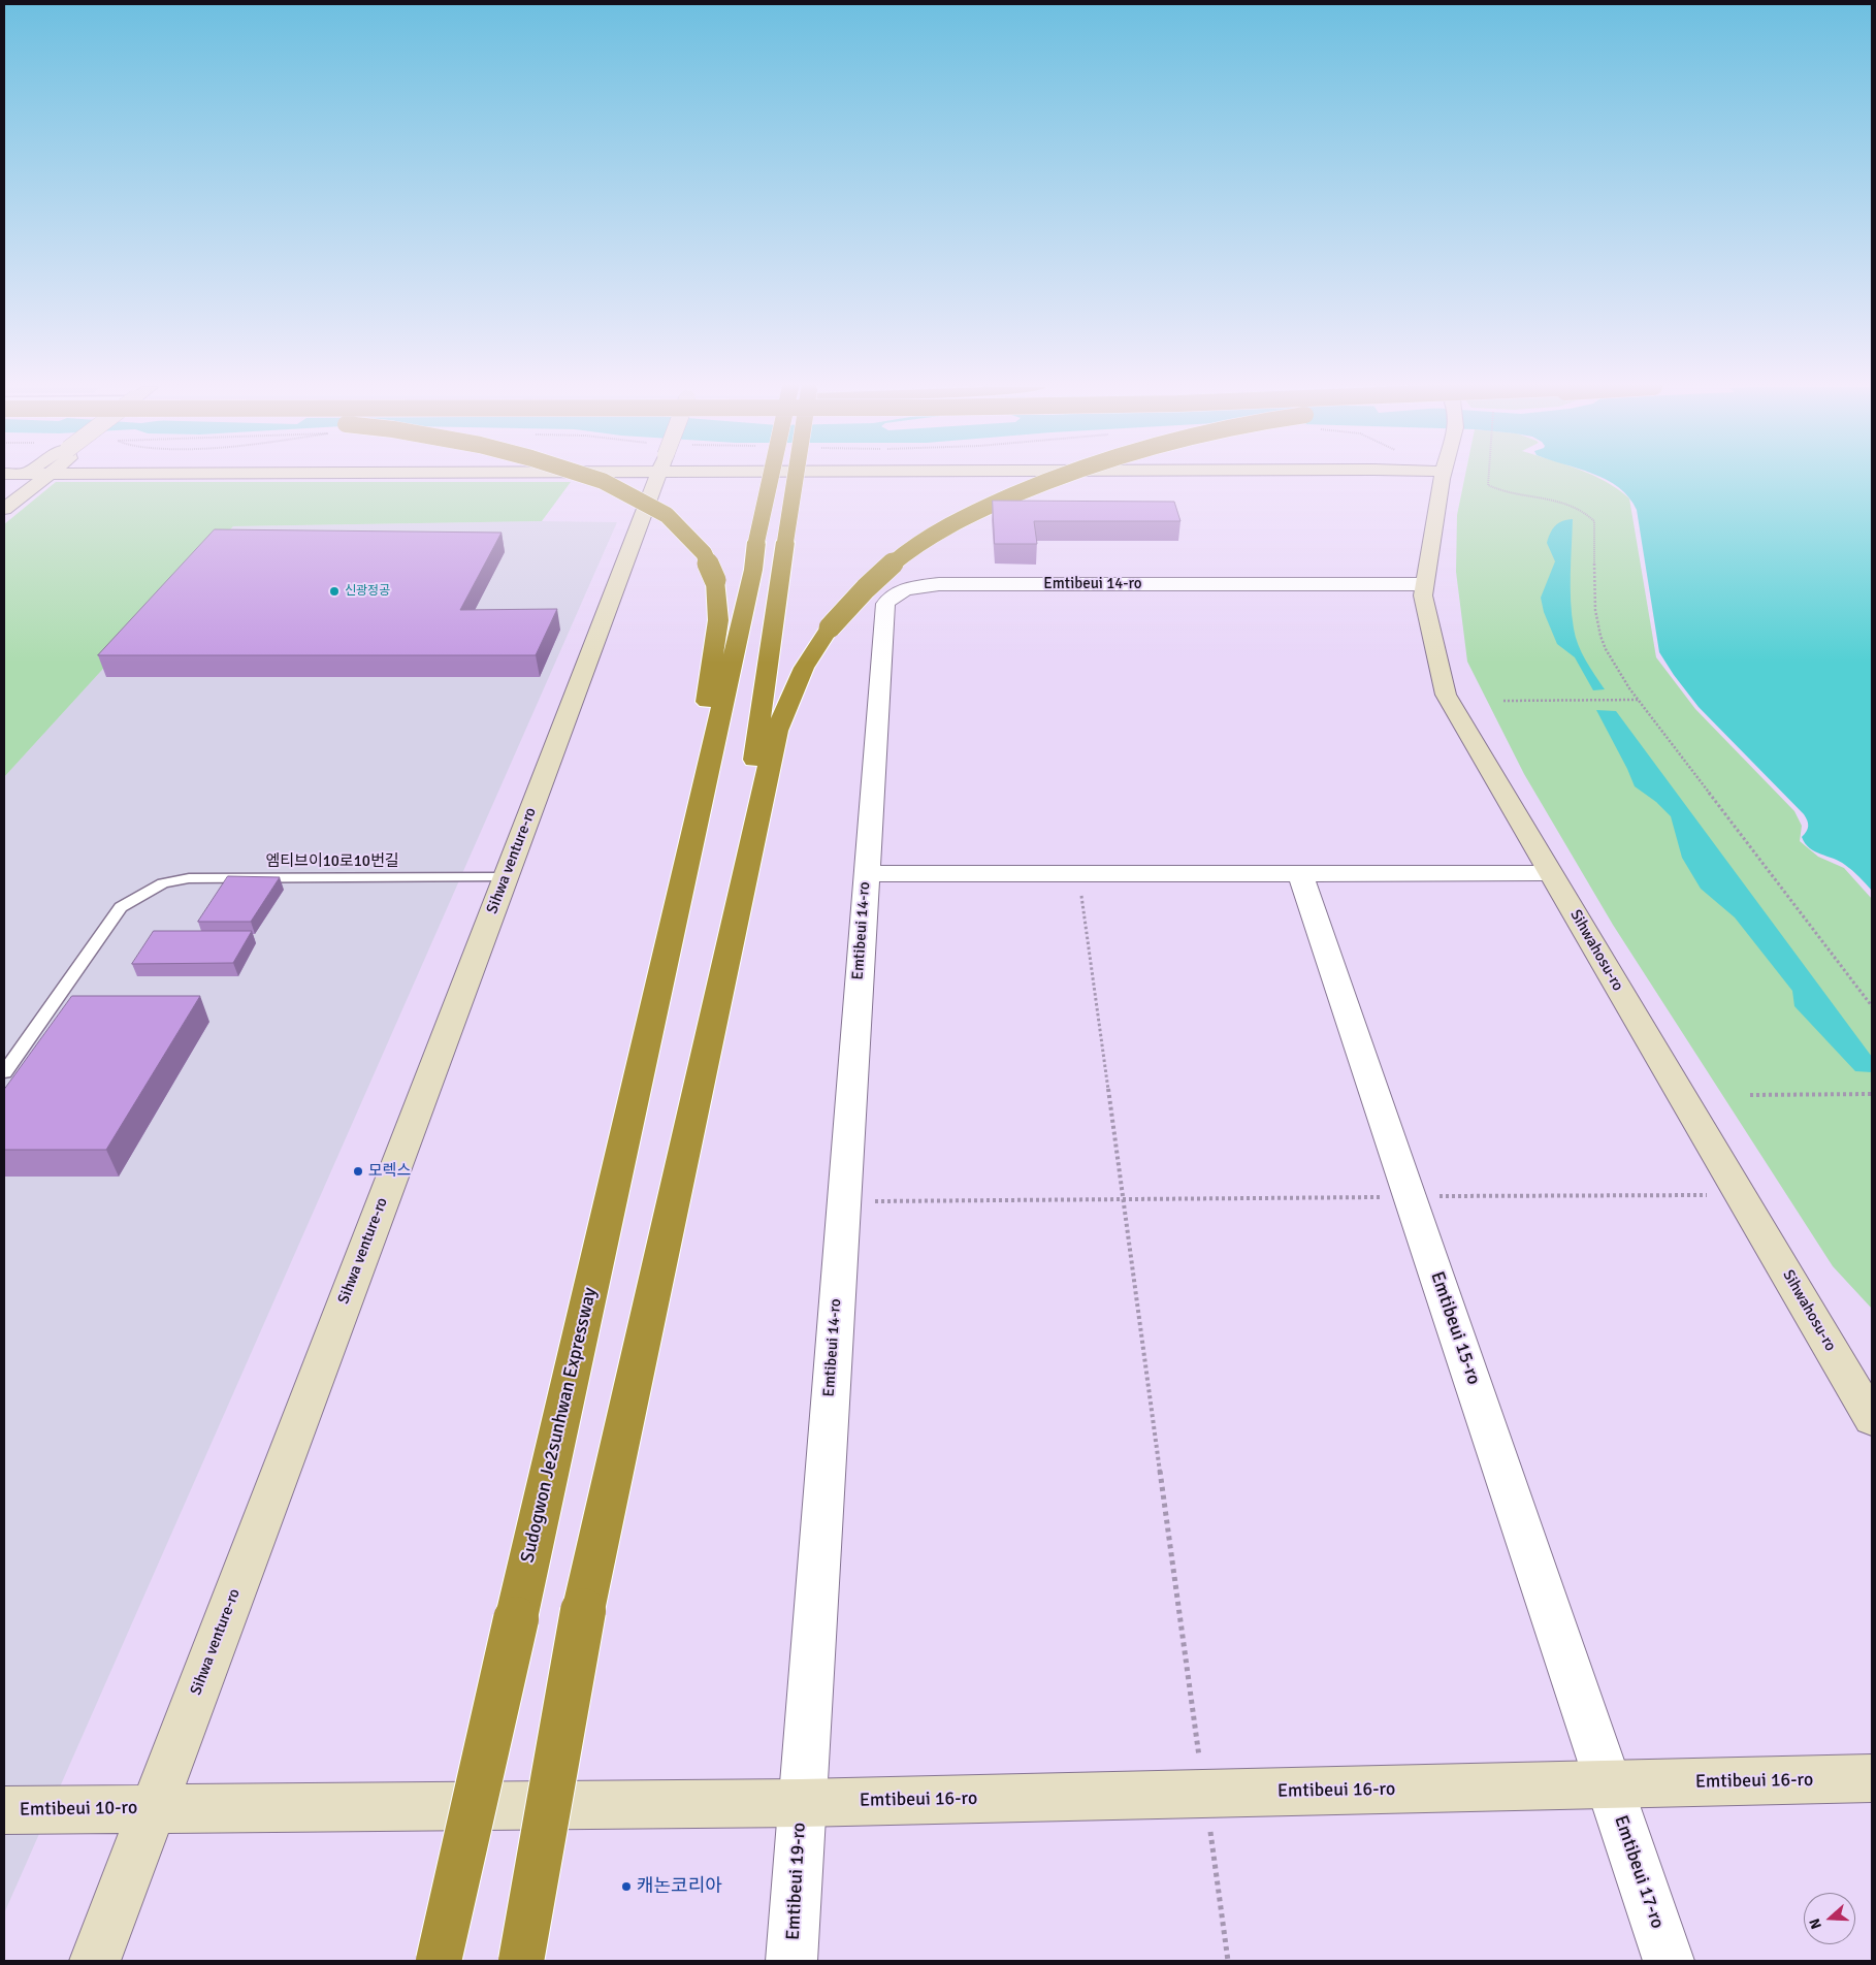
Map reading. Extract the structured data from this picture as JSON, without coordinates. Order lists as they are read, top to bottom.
{
  "streets": {
    "highway": ["Sudogwon Je2sunhwan Expressway"],
    "street": [
      "Emtibeui 14-ro",
      "Sihwa venture-ro",
      "Sihwahosu-ro",
      "Emtibeui 15-ro",
      "Emtibeui 16-ro",
      "Emtibeui 10-ro",
      "Emtibeui 17-ro",
      "Emtibeui 19-ro"
    ],
    "lane": ["엠티브이10로10번길"]
  },
  "crossings": [
    ["Emtibeui 14-ro", "Sihwahosu-ro"],
    ["Emtibeui 14-ro", "Emtibeui 16-ro"],
    ["Emtibeui 14-ro", "Emtibeui 19-ro"],
    ["Sihwa venture-ro", "엠티브이10로10번길"],
    ["Sihwa venture-ro", "Emtibeui 16-ro"],
    ["Sihwa venture-ro", "Emtibeui 10-ro"],
    ["Emtibeui 15-ro", "Emtibeui 16-ro"],
    ["Emtibeui 15-ro", "Emtibeui 17-ro"],
    ["Emtibeui 16-ro", "Emtibeui 10-ro"],
    ["Emtibeui 16-ro", "Emtibeui 17-ro"],
    ["Emtibeui 16-ro", "Emtibeui 19-ro"]
  ],
  "places": ["신광정공", "모렉스", "캐논코리아"],
  "north": "left"
}
